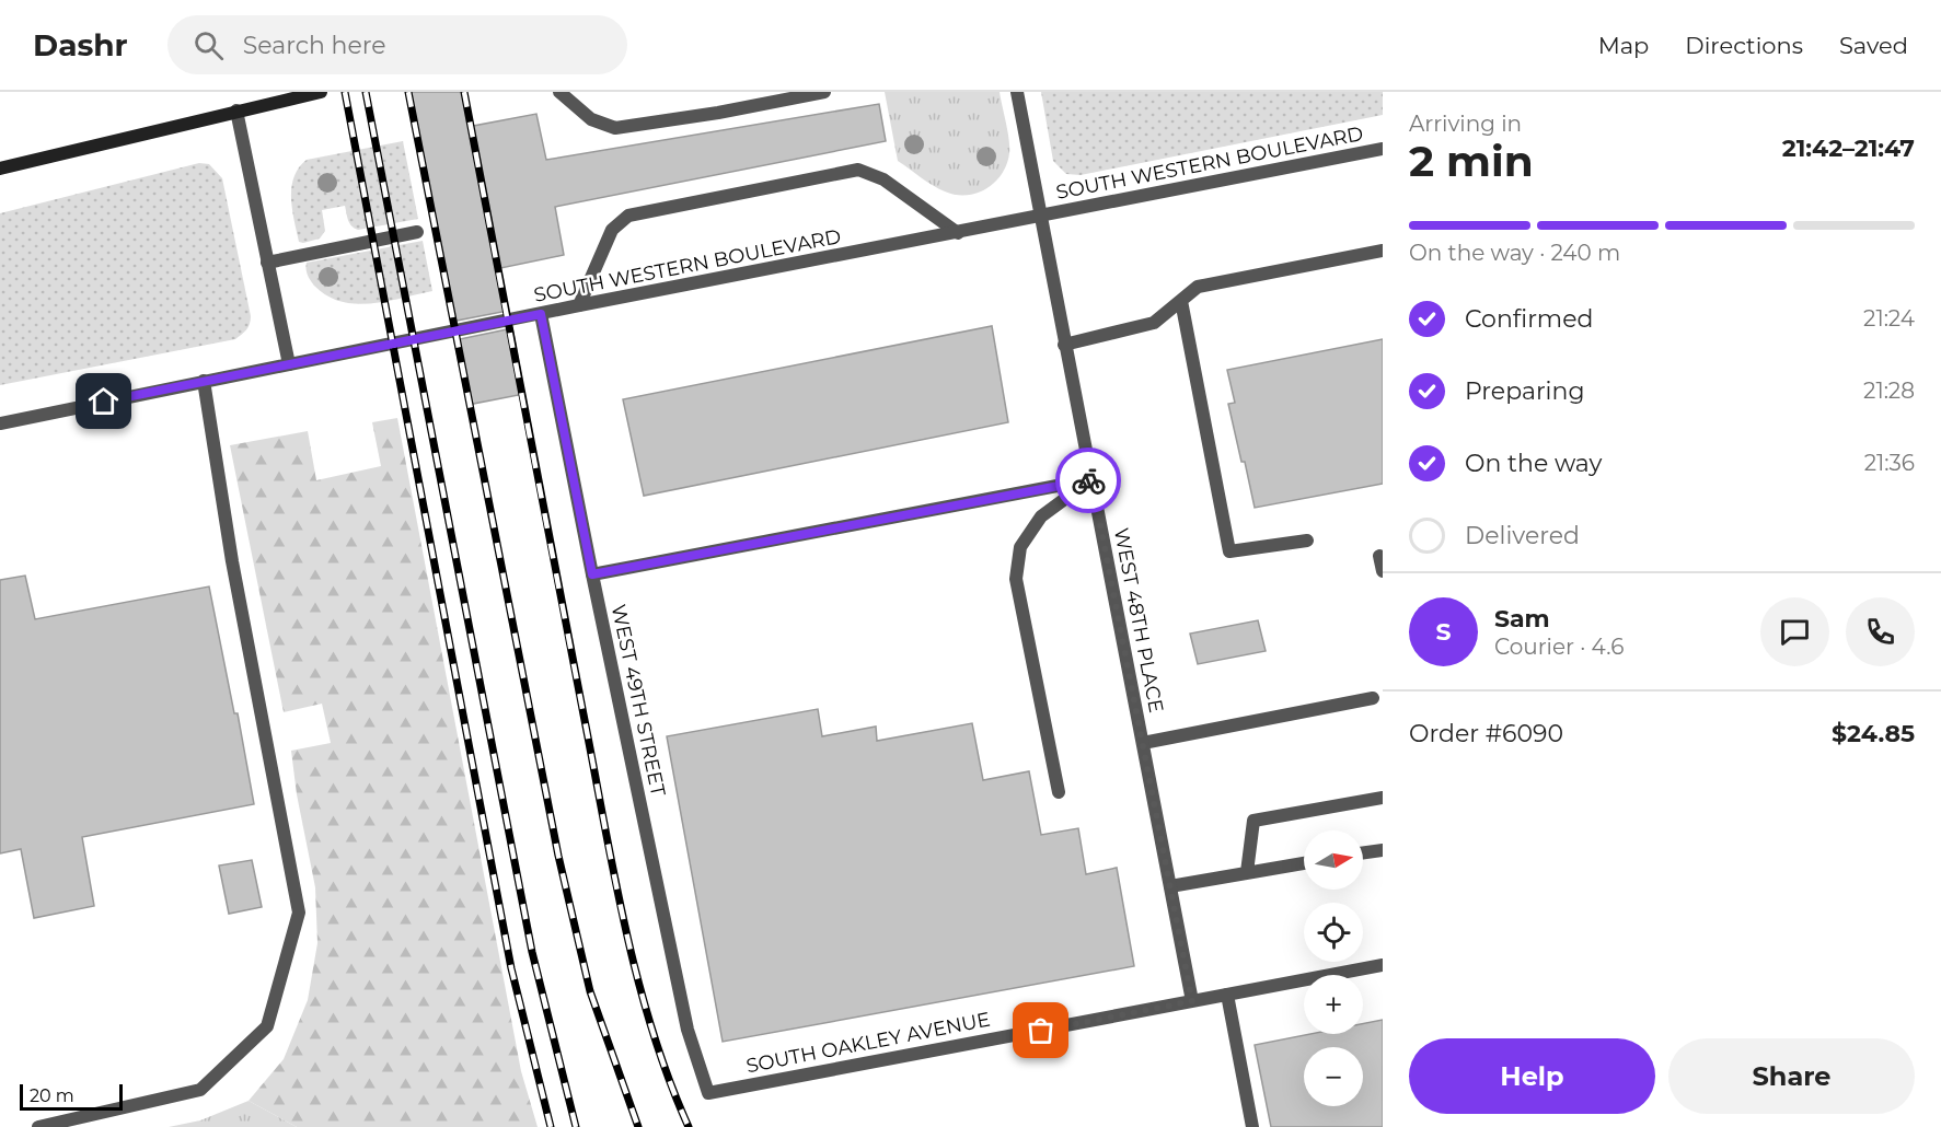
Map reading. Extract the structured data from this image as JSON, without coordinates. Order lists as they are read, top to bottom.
{
  "streets": {
    "street": [
      "SOUTH WESTERN BOULEVARD",
      "WEST 48TH PLACE",
      "WEST 49TH STREET",
      "SOUTH OAKLEY AVENUE"
    ]
  },
  "crossings": [
    ["SOUTH WESTERN BOULEVARD", "WEST 48TH PLACE"],
    ["SOUTH WESTERN BOULEVARD", "WEST 49TH STREET"],
    ["WEST 48TH PLACE", "SOUTH OAKLEY AVENUE"],
    ["WEST 49TH STREET", "SOUTH OAKLEY AVENUE"]
  ],
  "scale_bar": "20 m",
  "north": "right",
  "page": {
    "header": "Dashr",
    "search": "Search here",
    "nav": ["Map", "Directions", "Saved"],
    "heading": ["2 min", "Arriving in", "21:42–21:47"],
    "panel": [
      "Sam",
      "Courier · 4.6",
      "Order #6090",
      "$24.85"
    ],
    "bar": "On the way · 240 m",
    "list": [
      ["Confirmed", "21:24"],
      ["Preparing", "21:28"],
      ["On the way", "21:36"],
      "Delivered"
    ],
    "round": "S",
    "map_buttons": ["+", "−"],
    "buttons": ["Help", "Share"],
    "scale": "20 m"
  }
}
